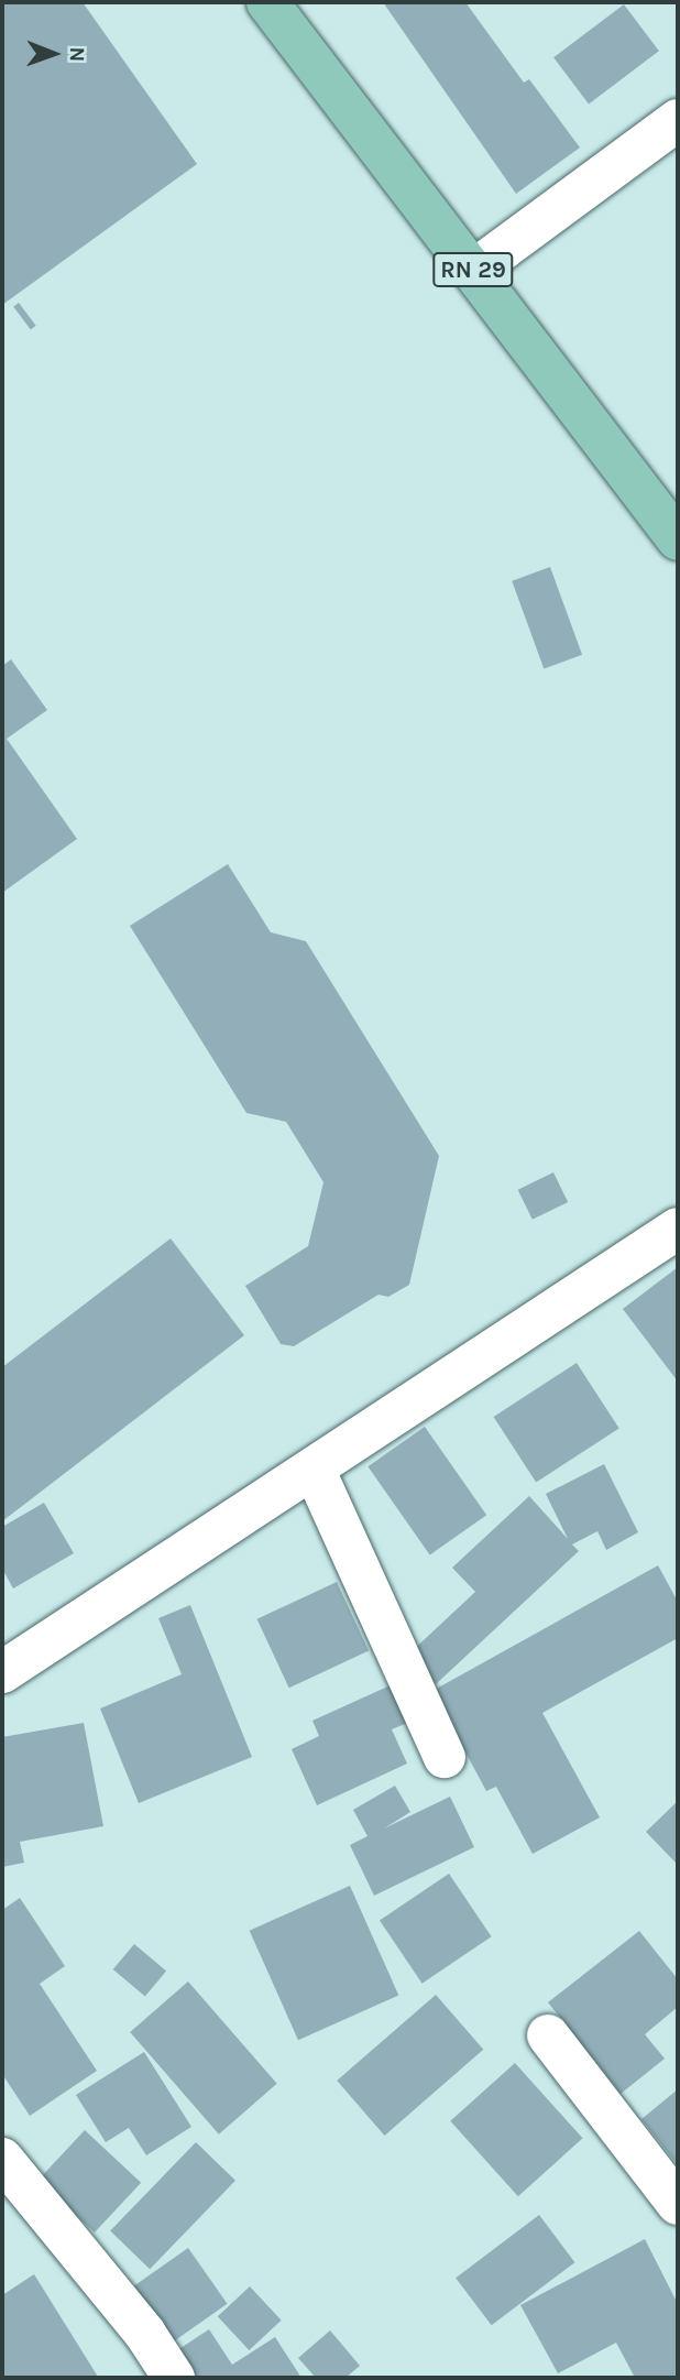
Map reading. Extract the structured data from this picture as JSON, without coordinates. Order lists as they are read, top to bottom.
{
  "streets": {
    "main road": ["RN 29"]
  },
  "north": "right"
}
